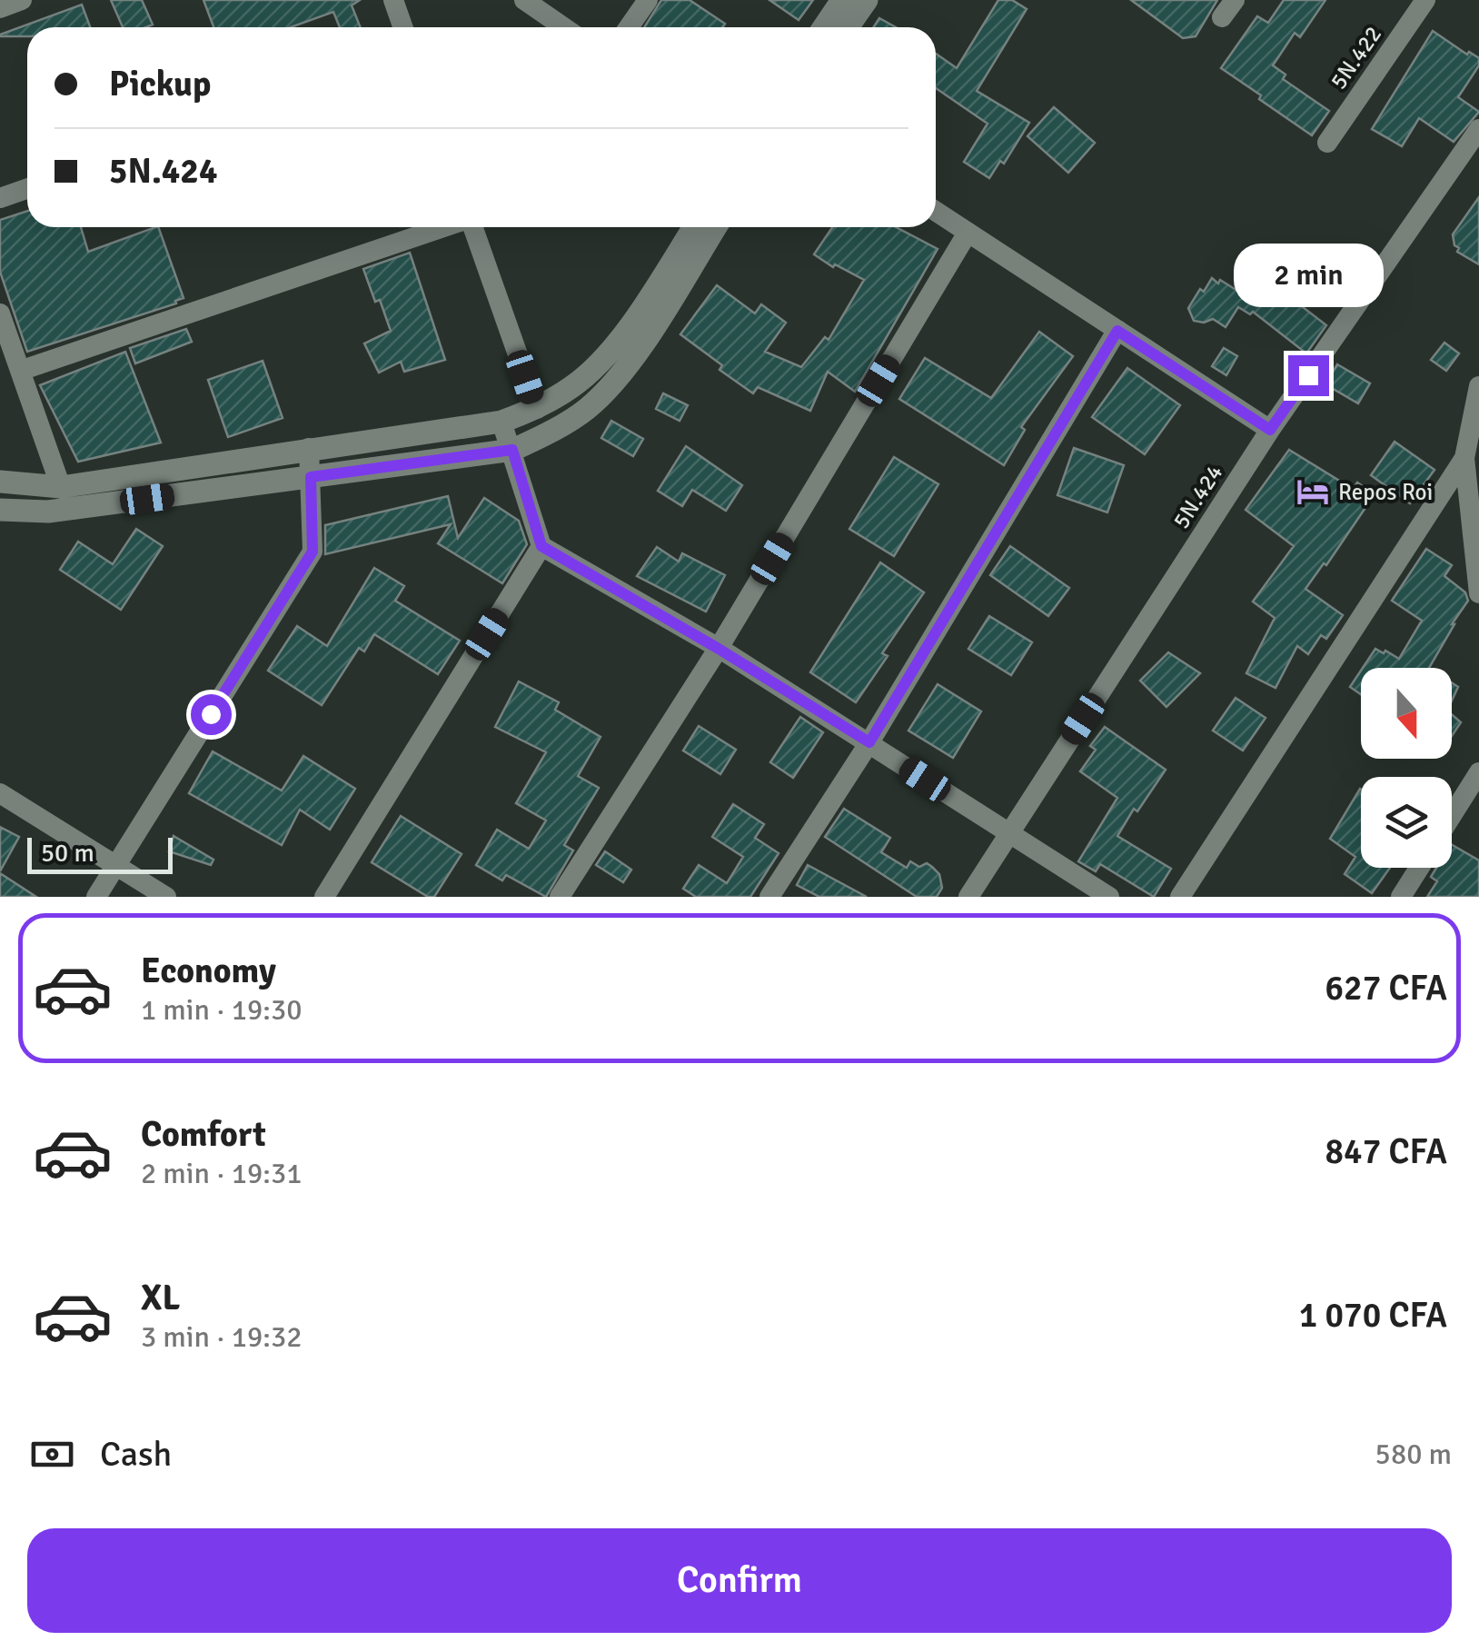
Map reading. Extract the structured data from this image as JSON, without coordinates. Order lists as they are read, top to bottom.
{
  "streets": {
    "street": ["5N.422", "5N.424"]
  },
  "places": {
    "hotel": ["Repos Roi"]
  },
  "scale_bar": "50 m",
  "north": "bottom",
  "page": {
    "banner": ["Pickup", "5N.424"],
    "bubble": "2 min",
    "scale": "50 m",
    "list": [
      {
        "name": "Economy",
        "note": "1 min · 19:30",
        "value": "627 CFA"
      },
      {
        "name": "Comfort",
        "note": "2 min · 19:31",
        "value": "847 CFA"
      },
      {
        "name": "XL",
        "note": "3 min · 19:32",
        "value": "1 070 CFA"
      }
    ],
    "pay": ["Cash", "580 m"],
    "buttons": "Confirm"
  }
}
